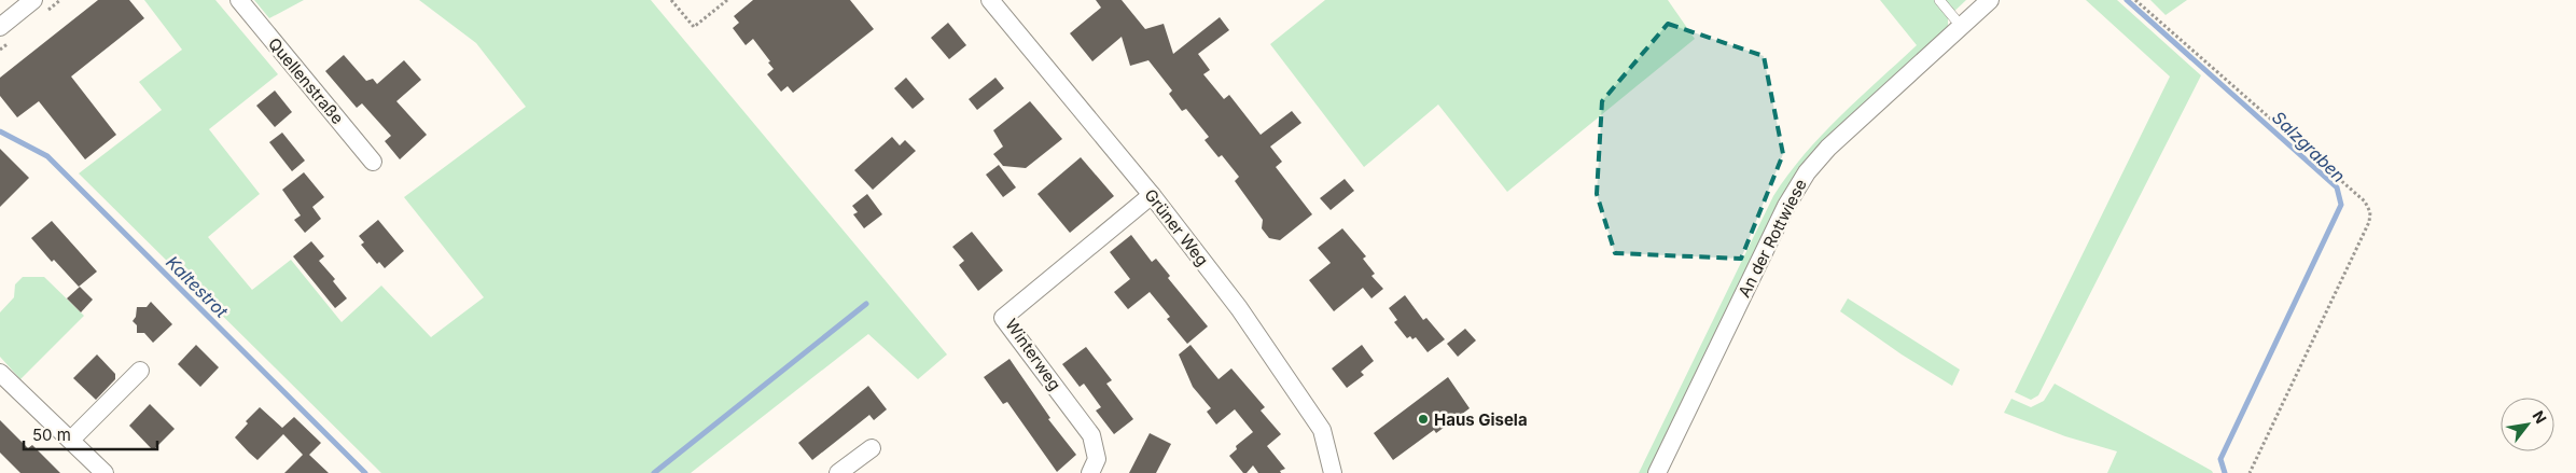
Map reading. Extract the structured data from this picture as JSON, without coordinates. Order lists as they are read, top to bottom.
{
  "streets": {
    "street": [
      "Quellenstraße",
      "Grüner Weg",
      "An der Rottwiese",
      "Winterweg"
    ]
  },
  "crossings": [
    ["Grüner Weg", "Winterweg"]
  ],
  "water": ["Salzgraben", "Kaltestrot"],
  "places": ["Haus Gisela"],
  "scale_bar": "50 m",
  "north": "top right"
}
